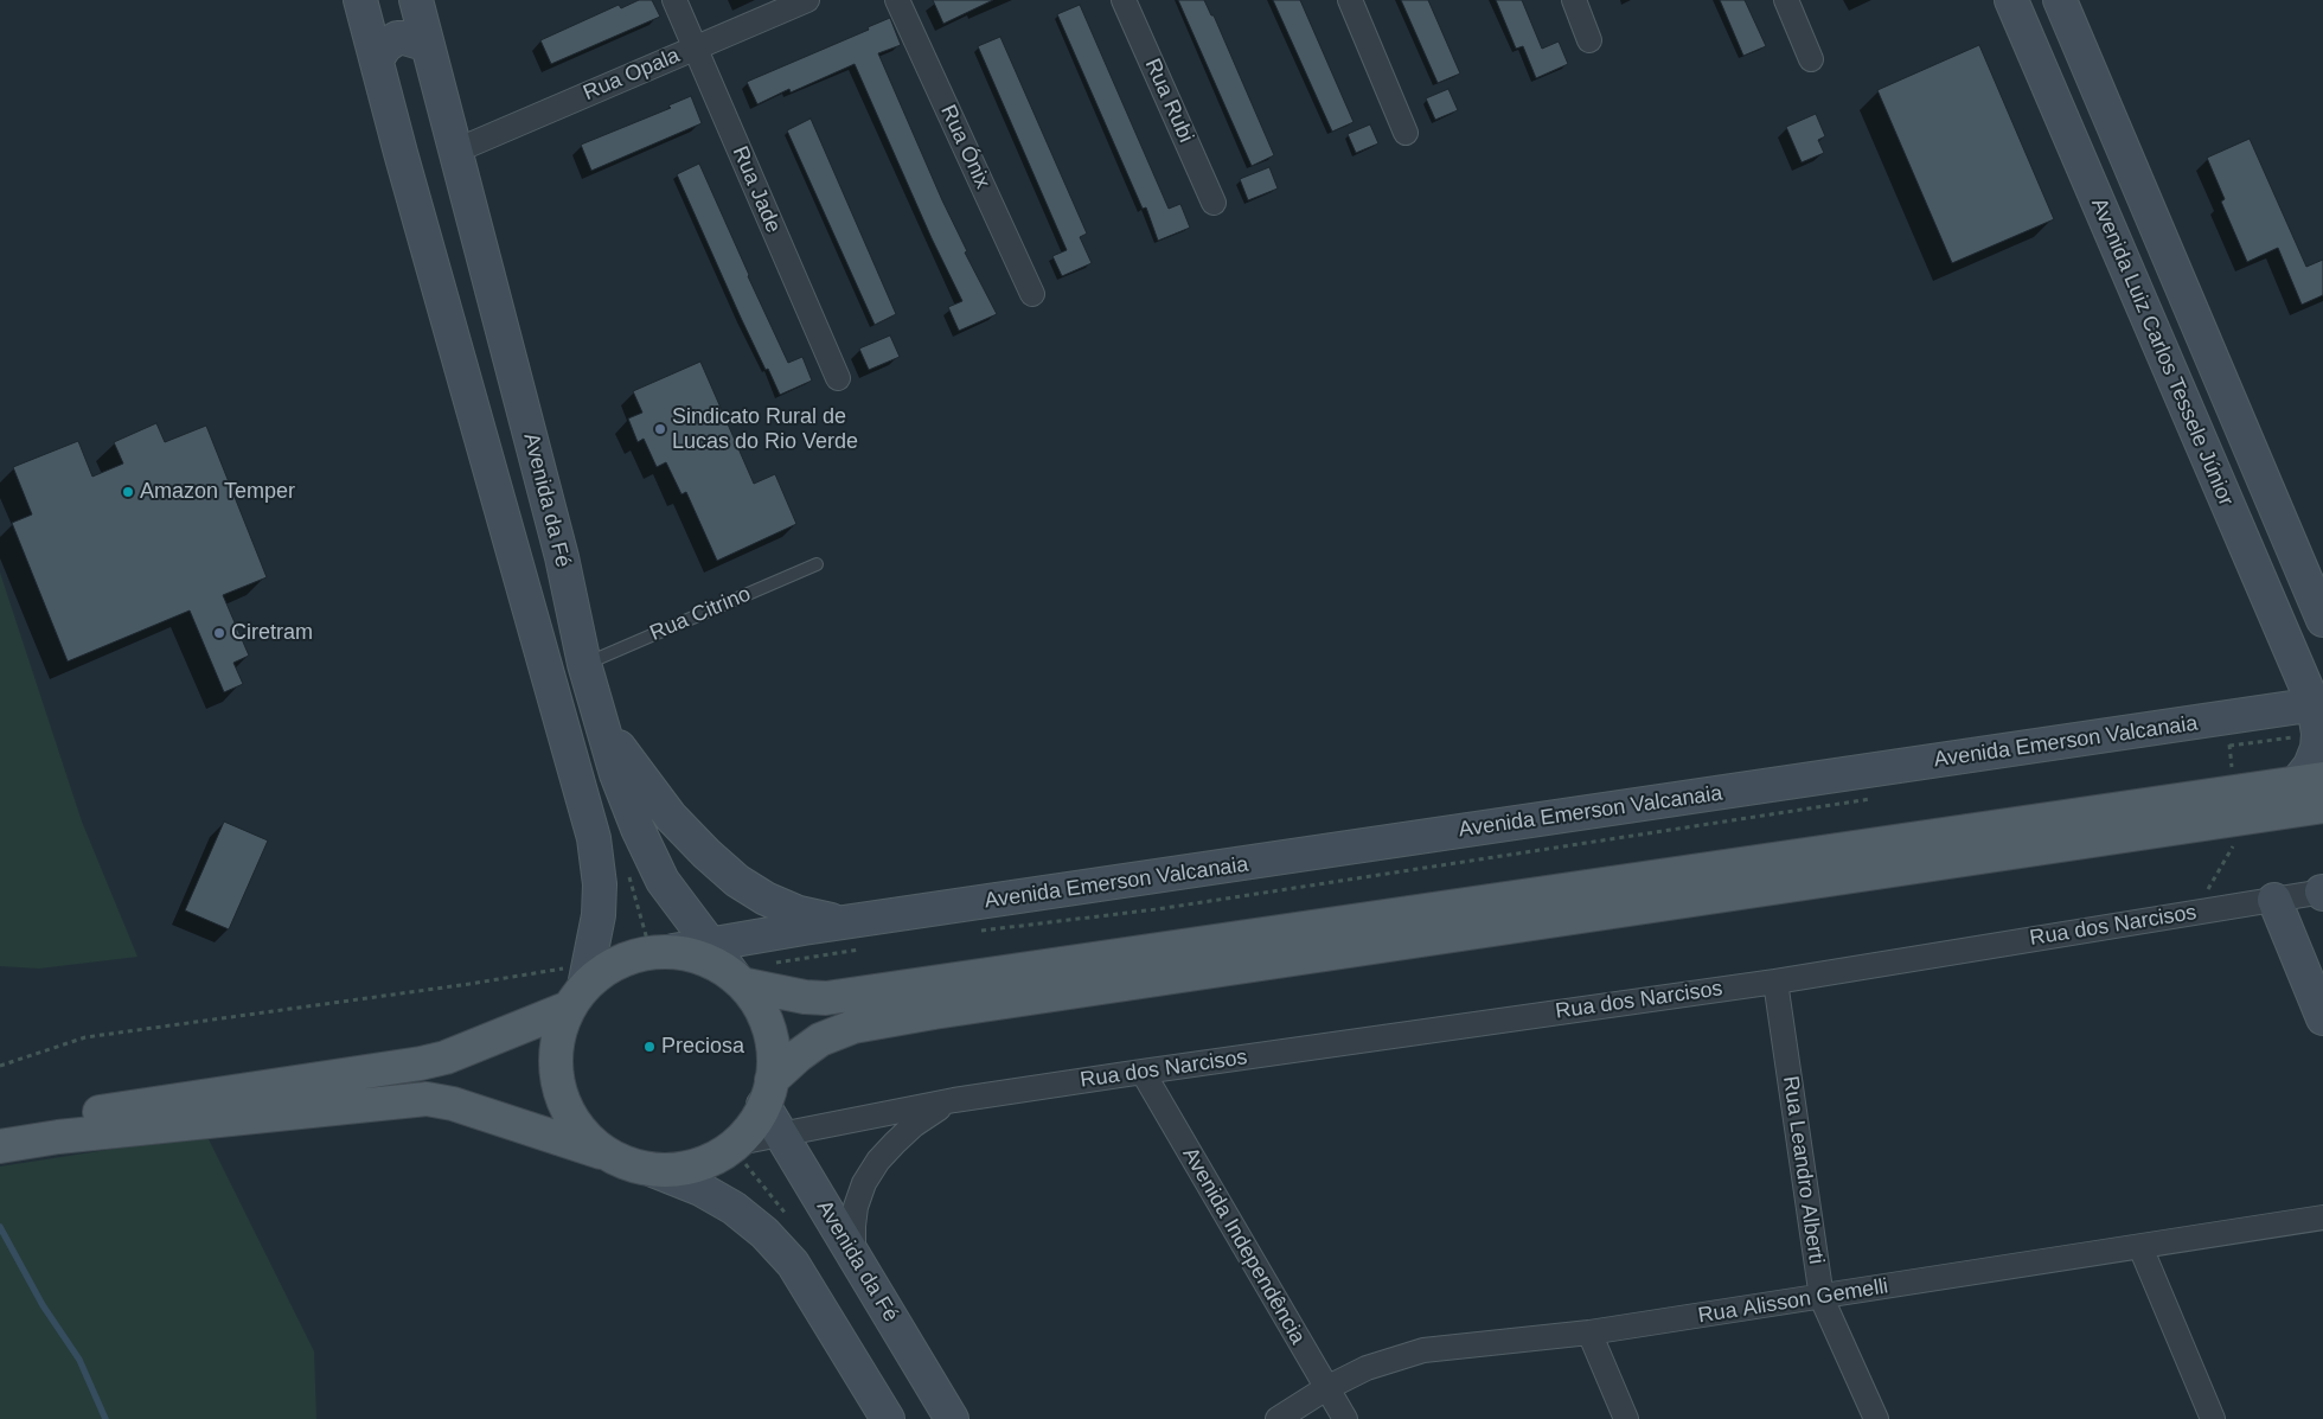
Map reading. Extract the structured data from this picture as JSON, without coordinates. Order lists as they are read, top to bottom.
{
  "streets": {
    "street": [
      "Rua Opala",
      "Rua Rubi",
      "Rua Ónix",
      "Rua Jade",
      "Avenida Luiz Carlos Tessele Júnior",
      "Avenida da Fé",
      "Avenida Emerson Valcanaia",
      "Rua dos Narcisos",
      "Rua Leandro Alberti",
      "Avenida Independência",
      "Rua Alisson Gemelli"
    ],
    "lane": ["Rua Citrino"]
  },
  "crossings": [
    ["Rua Opala", "Rua Jade"],
    ["Rua Opala", "Avenida da Fé"],
    ["Avenida Luiz Carlos Tessele Júnior", "Avenida Emerson Valcanaia"],
    ["Avenida da Fé", "Rua Citrino"],
    ["Avenida da Fé", "Rua dos Narcisos"],
    ["Rua dos Narcisos", "Rua Leandro Alberti"],
    ["Rua dos Narcisos", "Avenida Independência"],
    ["Rua Leandro Alberti", "Rua Alisson Gemelli"],
    ["Avenida Independência", "Rua Alisson Gemelli"]
  ],
  "places": [
    "Sindicato Rural de Lucas do Rio Verde",
    "Amazon Temper",
    "Ciretram",
    "Preciosa"
  ]
}
